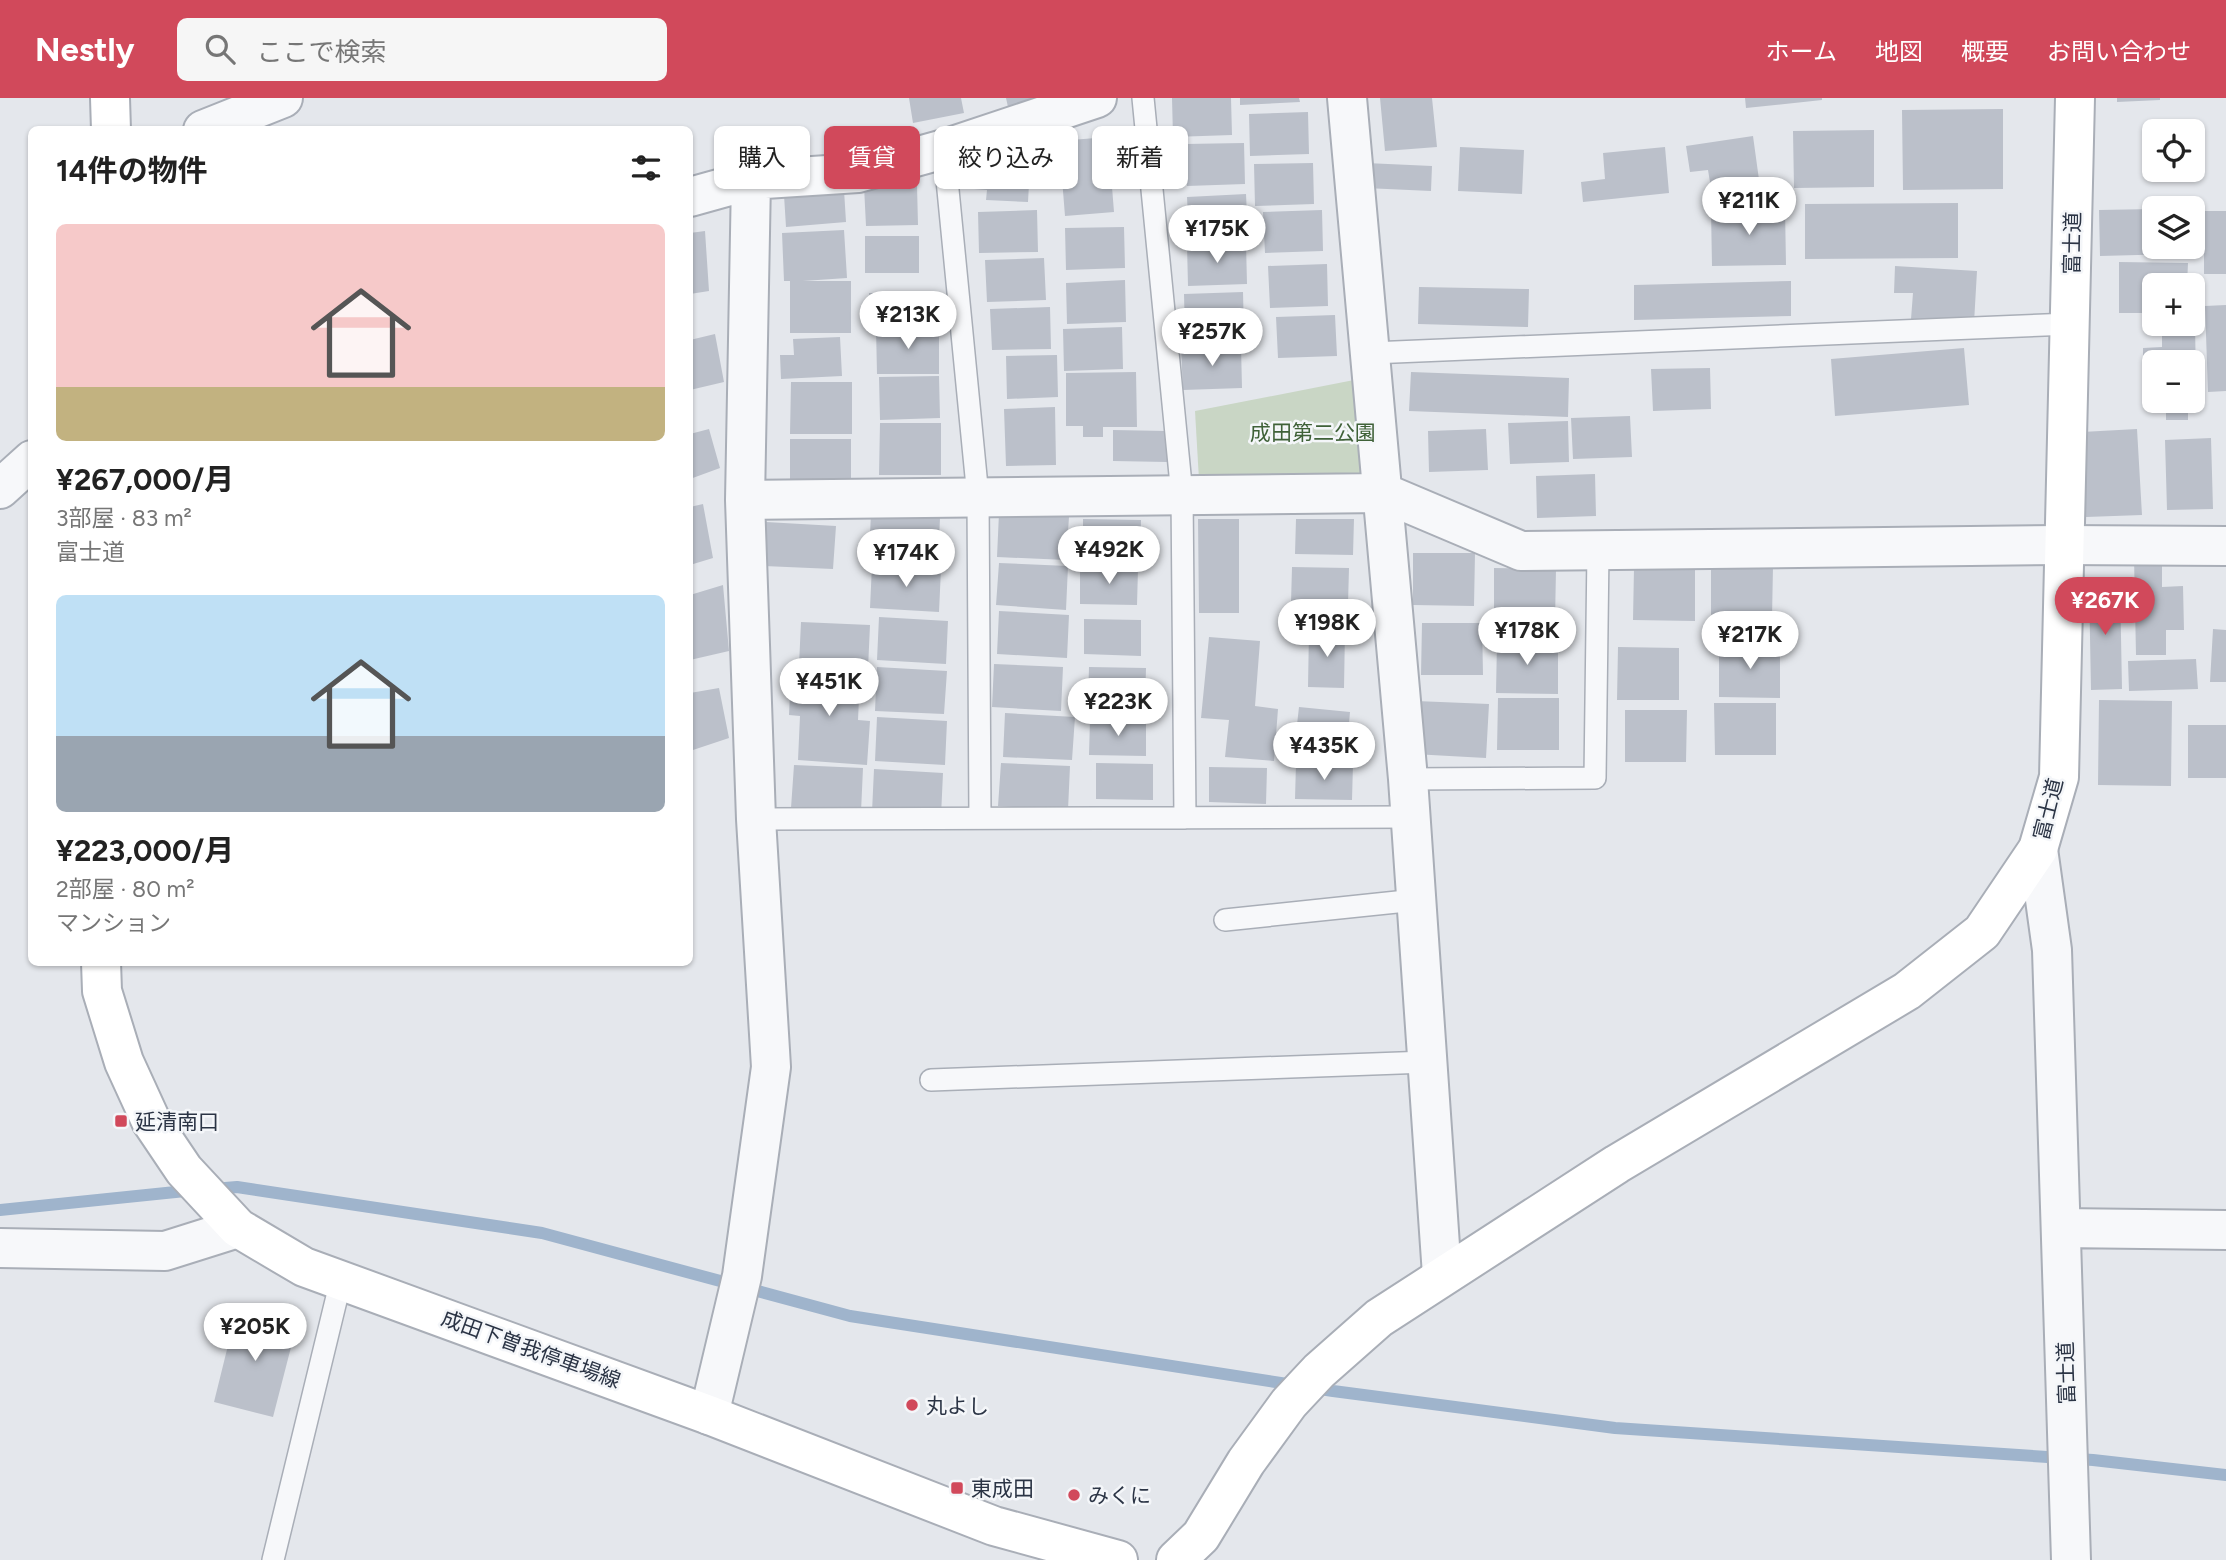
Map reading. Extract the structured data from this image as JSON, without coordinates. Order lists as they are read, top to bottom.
{
  "streets": {
    "street": ["富士道", "成田下曽我停車場線"]
  },
  "parks": ["成田第二公園"],
  "places": {
    "transit": ["延清南口", "東成田"],
    "other": ["丸よし", "みくに"]
  },
  "page": {
    "header": "Nestly",
    "search": "ここで検索",
    "nav": [
      "ホーム",
      "地図",
      "概要",
      "お問い合わせ"
    ],
    "map_buttons": ["+", "−"],
    "chip": [
      "購入",
      "賃貸",
      "絞り込み",
      "新着"
    ],
    "heading": "14件の物件",
    "price": [
      "¥211K",
      "¥175K",
      "¥213K",
      "¥257K",
      "¥492K",
      "¥174K",
      "¥267K",
      "¥198K",
      "¥178K",
      "¥217K",
      "¥451K",
      "¥223K",
      "¥435K",
      "¥205K"
    ],
    "list": [
      {
        "name": "¥267,000/月",
        "note": "3部屋 · 83 m² · 富士道"
      },
      {
        "name": "¥223,000/月",
        "note": "2部屋 · 80 m² · マンション"
      }
    ]
  }
}
